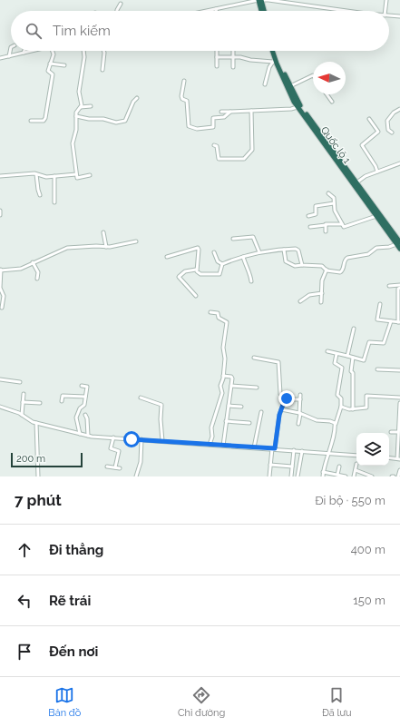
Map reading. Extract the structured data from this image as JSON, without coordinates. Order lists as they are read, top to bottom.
{
  "streets": {
    "highway": ["Quốc lộ 1"]
  },
  "scale_bar": "200 m",
  "north": "left",
  "page": {
    "search": "Tìm kiếm",
    "scale": "200 m",
    "heading": ["7 phút", "Đi bộ · 550 m"],
    "list": [
      ["Đi thẳng", "400 m"],
      ["Rẽ trái", "150 m"],
      "Đến nơi"
    ],
    "nav": ["Bản đồ", "Chỉ đường", "Đã lưu"]
  }
}
